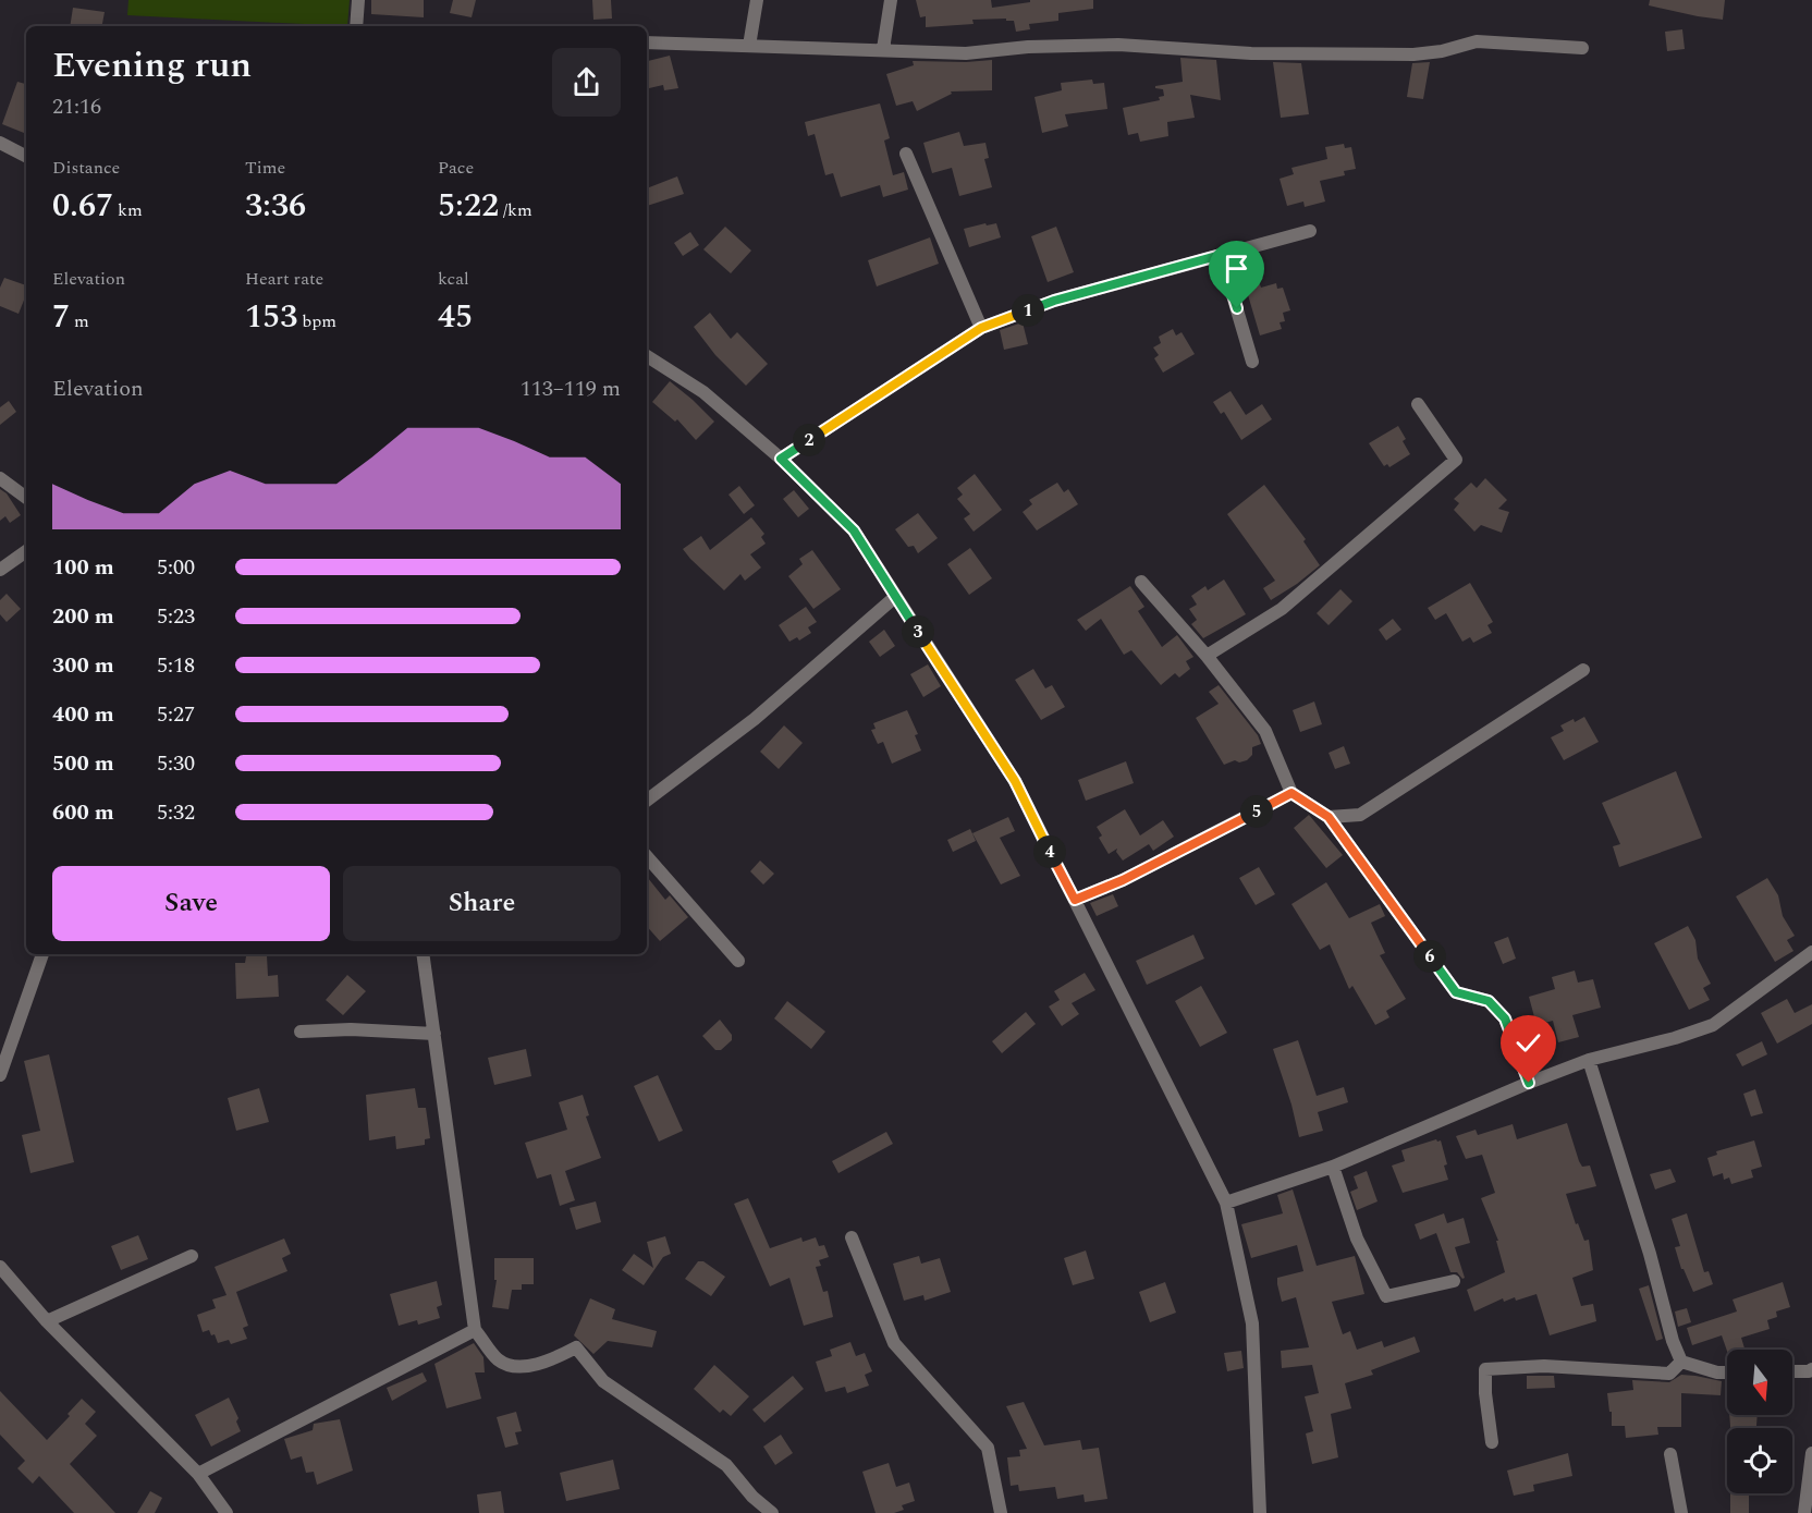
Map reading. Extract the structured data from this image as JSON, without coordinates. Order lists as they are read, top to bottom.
{
  "north": "bottom",
  "page": {
    "heading": ["Evening run", "21:16"],
    "stats": [
      ["Distance", "0.67 km"],
      ["Time", "3:36"],
      ["Pace", "5:22 /km"],
      ["Elevation", "7 m"],
      ["Heart rate", "153 bpm"],
      ["kcal", "45"]
    ],
    "pins": [
      "1",
      "2",
      "3",
      "5",
      "4",
      "6"
    ],
    "chart": ["Elevation", "113–119 m"],
    "list": [
      {
        "name": "100 m",
        "note": "5:00"
      },
      {
        "name": "200 m",
        "note": "5:23"
      },
      {
        "name": "300 m",
        "note": "5:18"
      },
      {
        "name": "400 m",
        "note": "5:27"
      },
      {
        "name": "500 m",
        "note": "5:30"
      },
      {
        "name": "600 m",
        "note": "5:32"
      }
    ],
    "buttons": ["Save", "Share"]
  }
}
